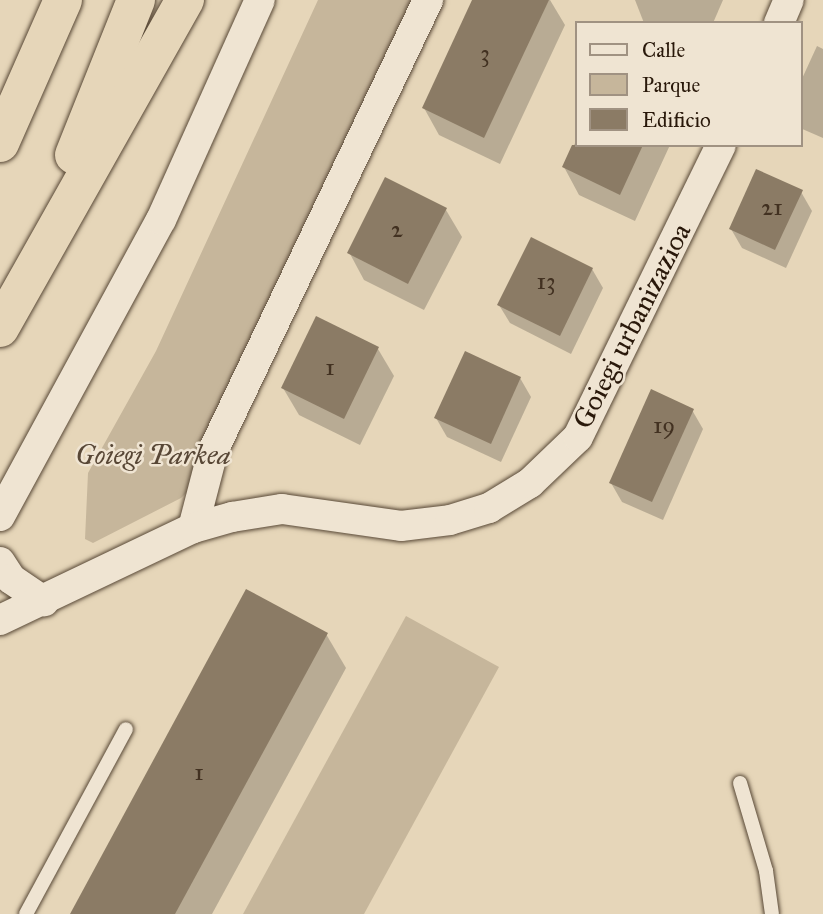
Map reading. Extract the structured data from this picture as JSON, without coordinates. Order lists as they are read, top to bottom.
{
  "streets": {
    "street": ["Goiegi urbanizazioa"]
  },
  "parks": ["Goiegi Parkea"],
  "house_numbers": [
    "3",
    "21",
    "2",
    "13",
    "1",
    "19",
    "1"
  ],
  "legend": ["Calle", "Parque", "Edificio"]
}
